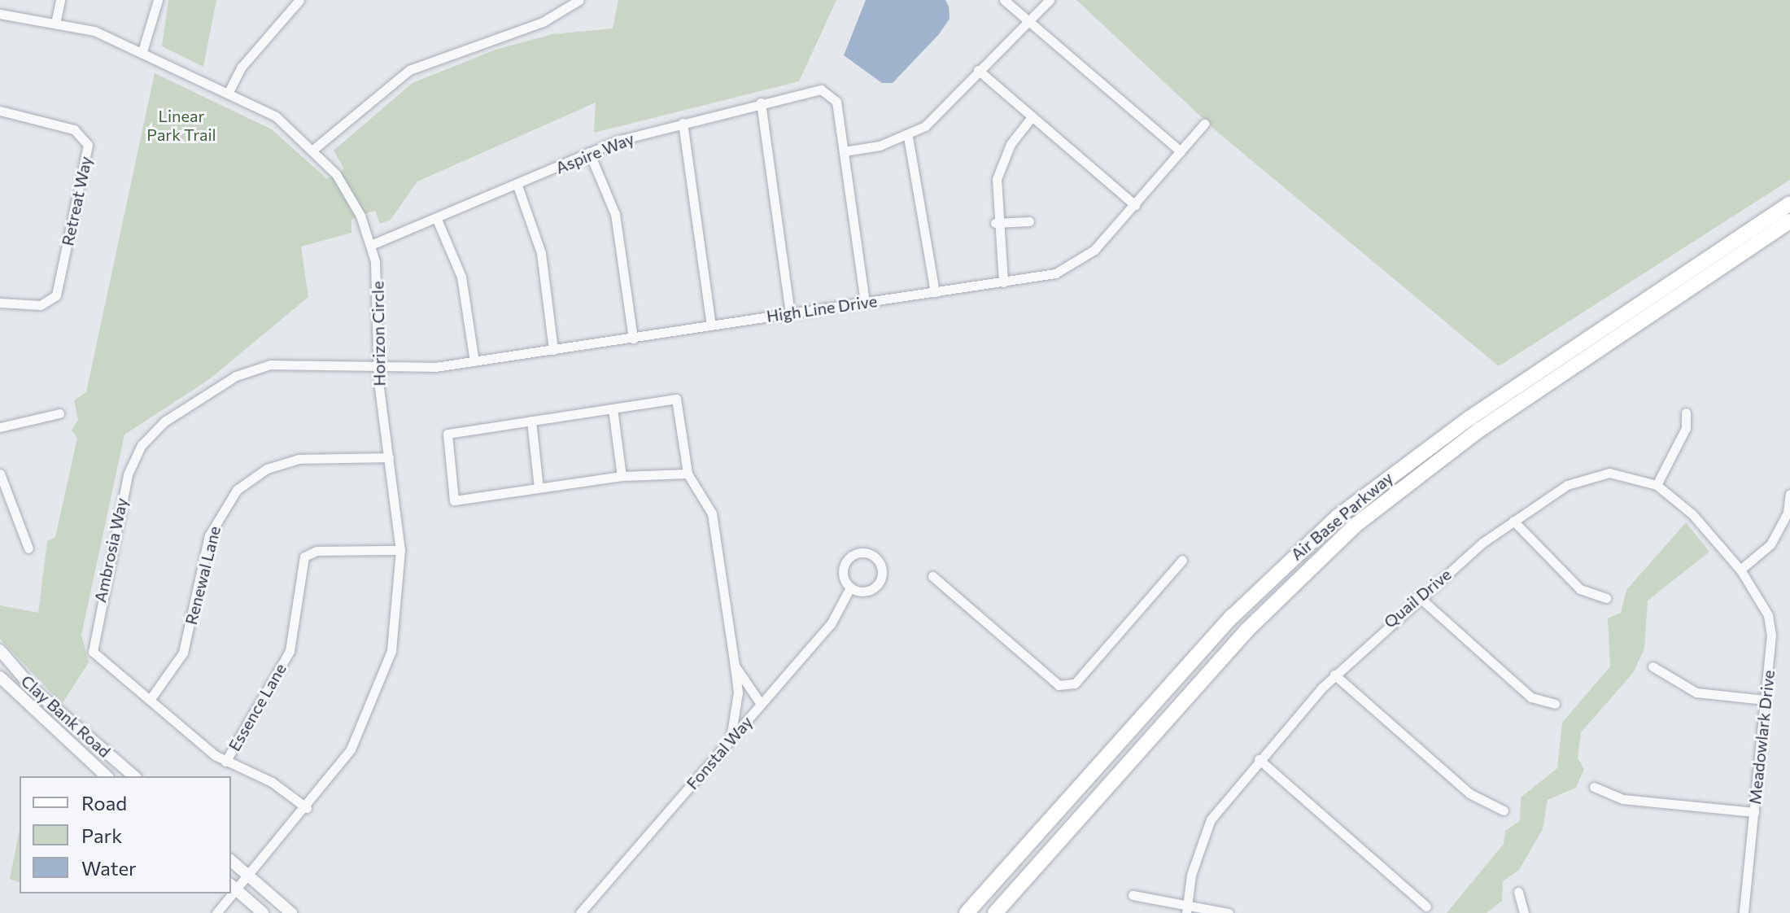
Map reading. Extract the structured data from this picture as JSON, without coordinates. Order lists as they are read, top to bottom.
{
  "streets": {
    "main road": ["Air Base Parkway"],
    "street": [
      "Aspire Way",
      "Retreat Way",
      "High Line Drive",
      "Horizon Circle",
      "Ambrosia Way",
      "Renewal Lane",
      "Quail Drive",
      "Essence Lane",
      "Clay Bank Road",
      "Meadowlark Drive",
      "Fonstal Way"
    ]
  },
  "crossings": [
    ["Aspire Way", "Horizon Circle"],
    ["High Line Drive", "Horizon Circle"],
    ["High Line Drive", "Ambrosia Way"],
    ["Horizon Circle", "Ambrosia Way"],
    ["Horizon Circle", "Renewal Lane"],
    ["Horizon Circle", "Essence Lane"],
    ["Ambrosia Way", "Renewal Lane"],
    ["Ambrosia Way", "Essence Lane"],
    ["Quail Drive", "Meadowlark Drive"]
  ],
  "parks": ["Linear Park Trail"],
  "legend": ["Road", "Park", "Water"]
}
